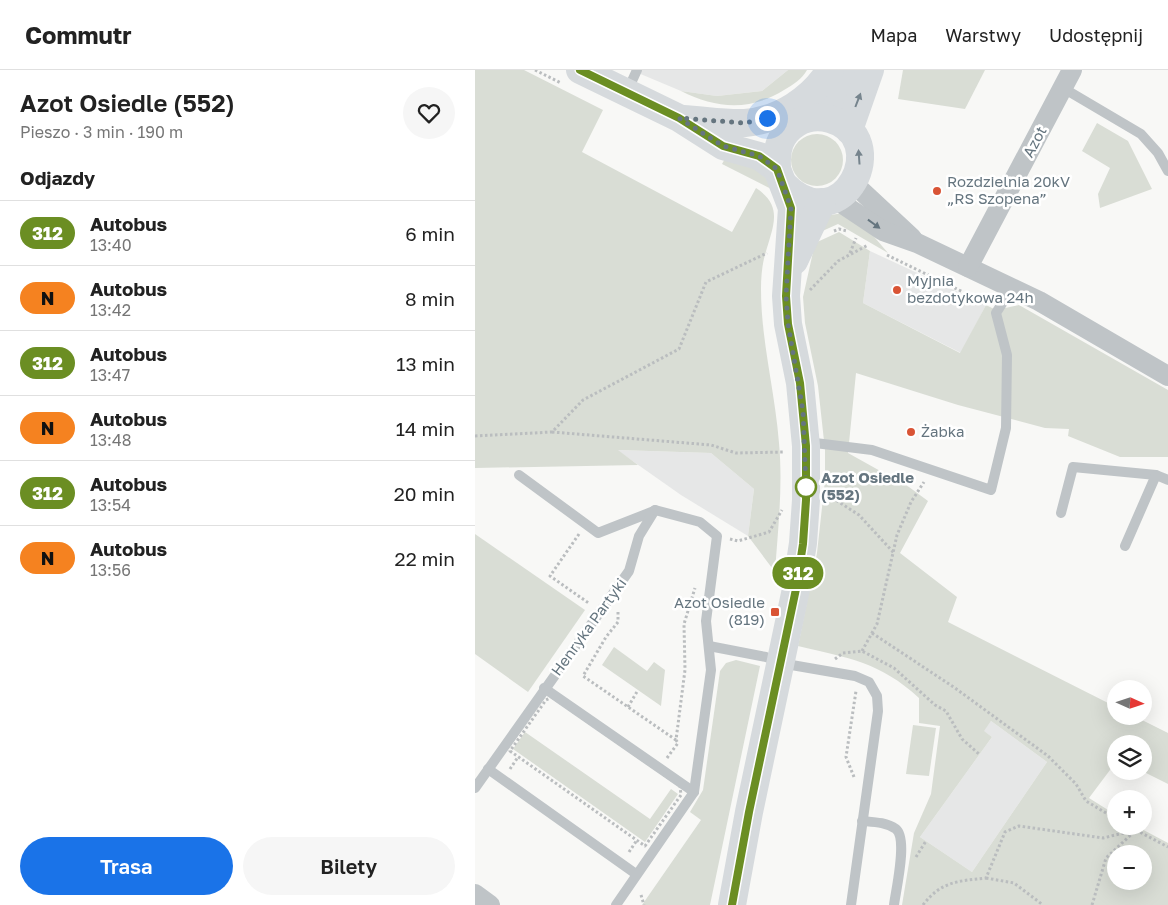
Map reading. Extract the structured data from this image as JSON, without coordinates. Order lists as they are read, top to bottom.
{
  "streets": {
    "street": ["Azot"],
    "lane": ["Henryka Partyki"]
  },
  "places": {
    "other": [
      "Rozdzielnia 20kV „RS Szopena”",
      "Myjnia bezdotykowa 24h",
      "Żabka",
      "Azot Osiedle (552)"
    ],
    "transit": ["Azot Osiedle (819)"]
  },
  "lines": ["bus line 312"],
  "north": "right",
  "page": {
    "header": "Commutr",
    "nav": ["Mapa", "Warstwy", "Udostępnij"],
    "heading": [
      ["Azot Osiedle (552)", "Pieszo · 3 min · 190 m"],
      "Odjazdy"
    ],
    "on_map": "312",
    "list": [
      {
        "mark": "312",
        "name": "Autobus",
        "note": "13:40",
        "value": "6 min"
      },
      {
        "mark": "N",
        "name": "Autobus",
        "note": "13:42",
        "value": "8 min"
      },
      {
        "mark": "312",
        "name": "Autobus",
        "note": "13:47",
        "value": "13 min"
      },
      {
        "mark": "N",
        "name": "Autobus",
        "note": "13:48",
        "value": "14 min"
      },
      {
        "mark": "312",
        "name": "Autobus",
        "note": "13:54",
        "value": "20 min"
      },
      {
        "mark": "N",
        "name": "Autobus",
        "note": "13:56",
        "value": "22 min"
      }
    ],
    "map_buttons": ["+", "−"],
    "buttons": ["Trasa", "Bilety"]
  }
}
